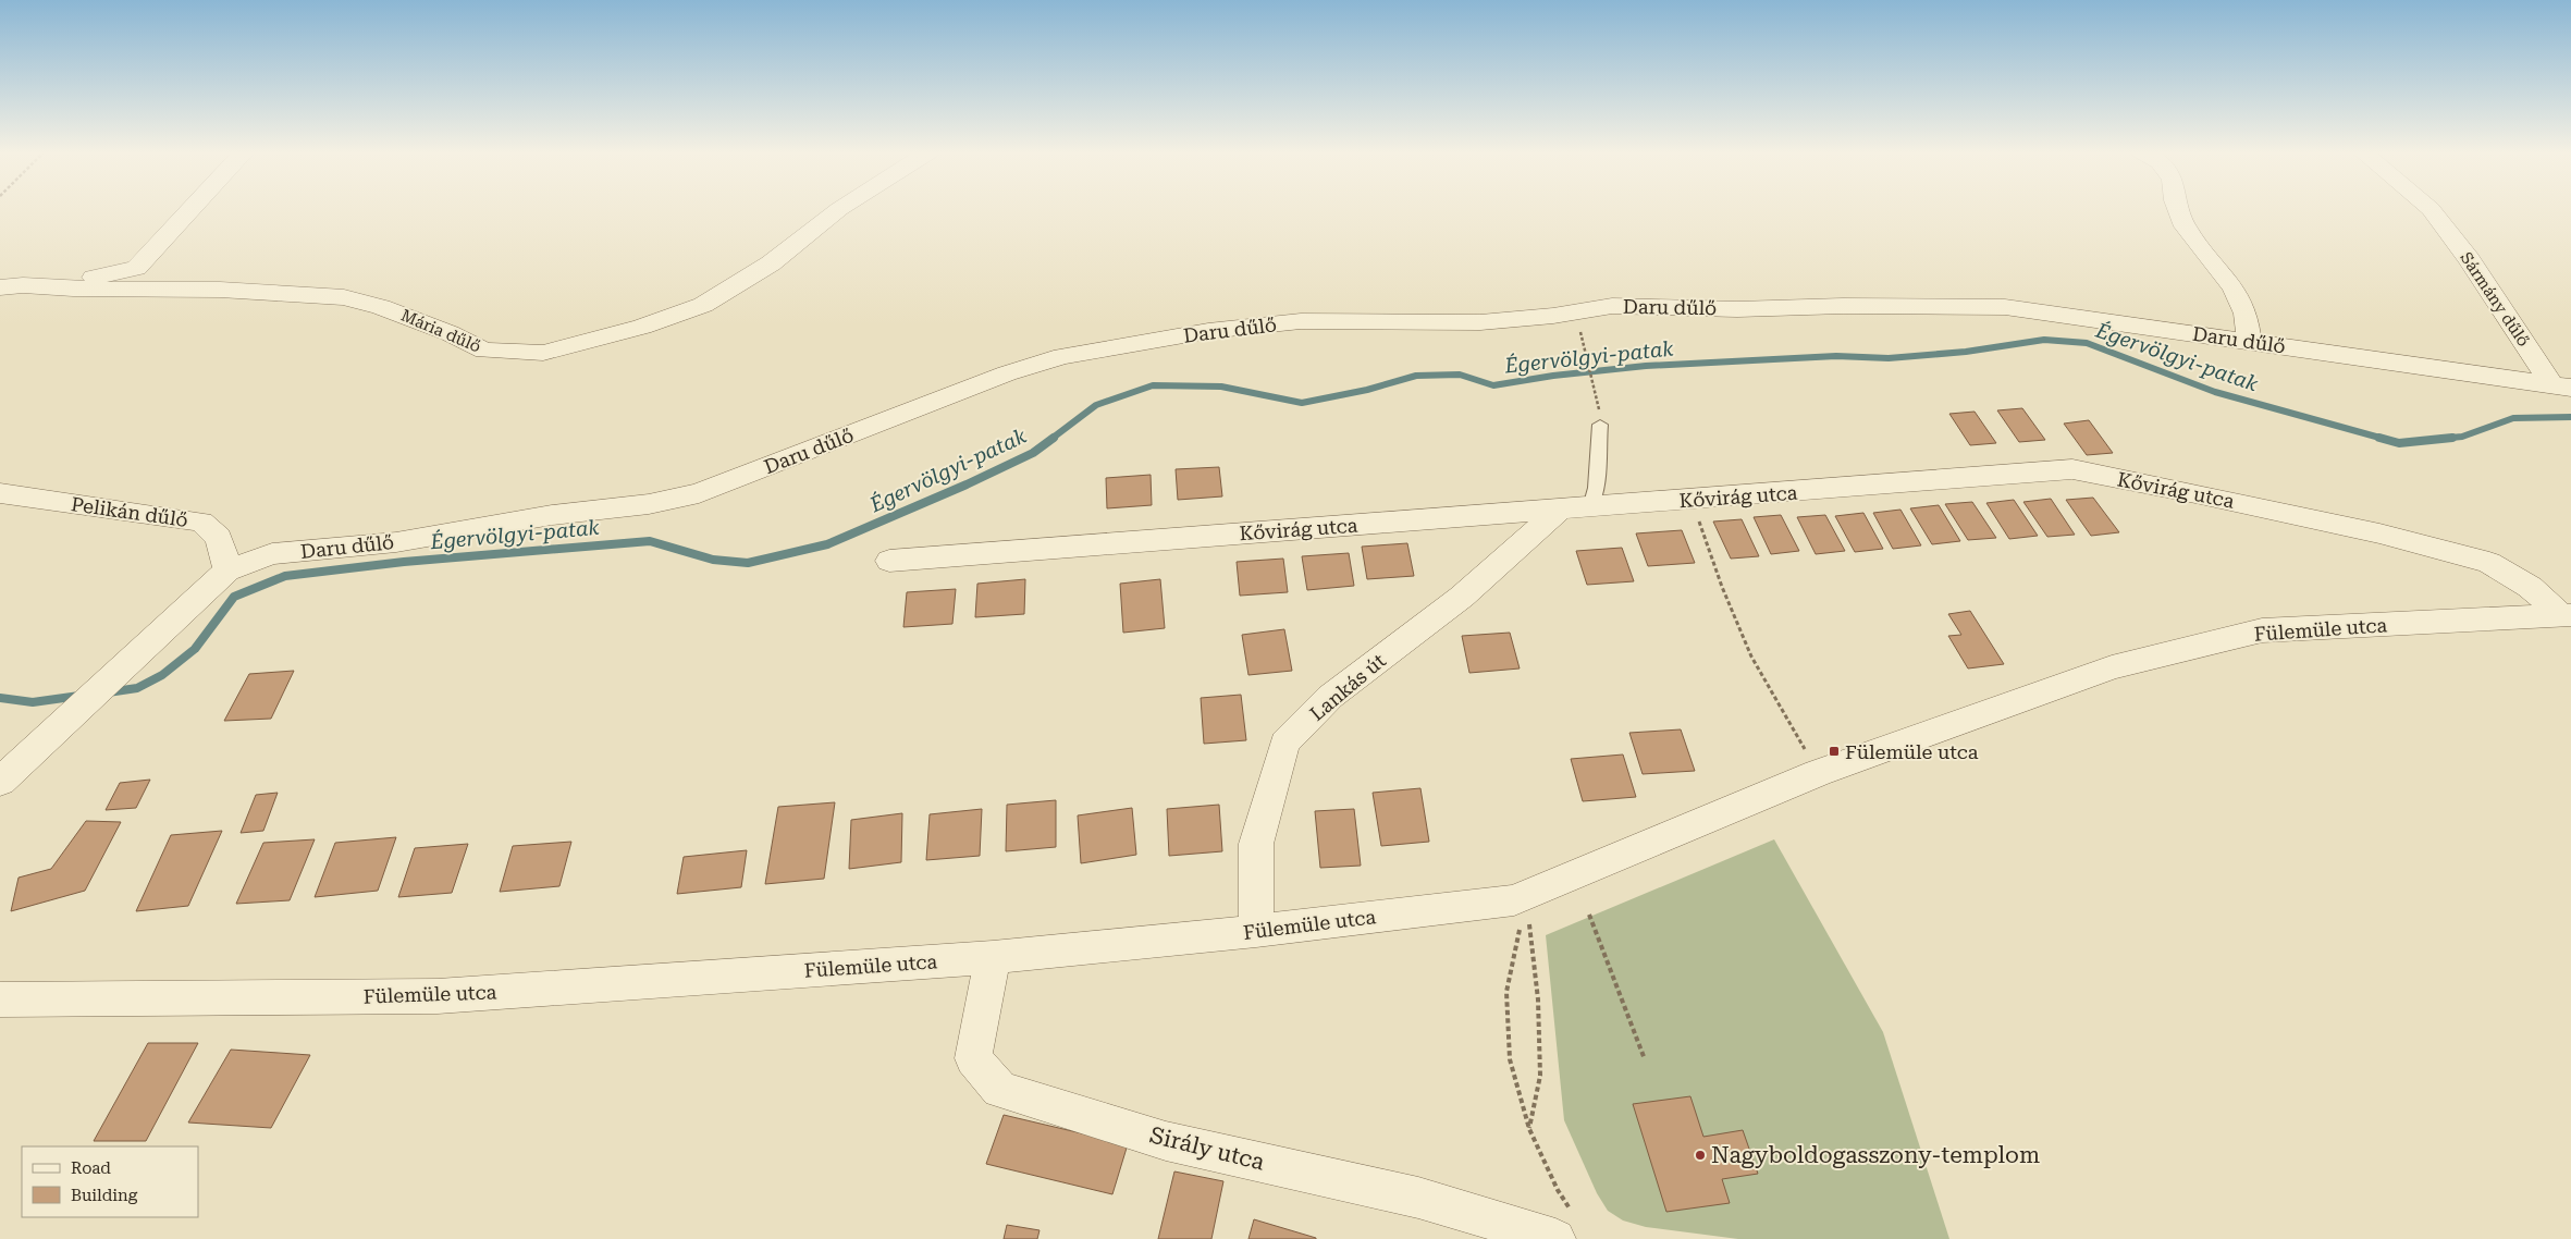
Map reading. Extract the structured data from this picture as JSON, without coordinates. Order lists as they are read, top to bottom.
{
  "streets": {
    "street": [
      "Sármány dűlő",
      "Daru dűlő",
      "Mária dűlő",
      "Kővirág utca",
      "Pelikán dűlő",
      "Fülemüle utca",
      "Lankás út",
      "Sirály utca"
    ]
  },
  "crossings": [
    ["Sármány dűlő", "Daru dűlő"],
    ["Daru dűlő", "Pelikán dűlő"],
    ["Kővirág utca", "Fülemüle utca"],
    ["Kővirág utca", "Lankás út"],
    ["Fülemüle utca", "Lankás út"],
    ["Fülemüle utca", "Sirály utca"]
  ],
  "water": ["Égervölgyi-patak"],
  "places": {
    "transit": ["Fülemüle utca"],
    "other": ["Nagyboldogasszony-templom"]
  },
  "legend": ["Road", "Building"]
}
